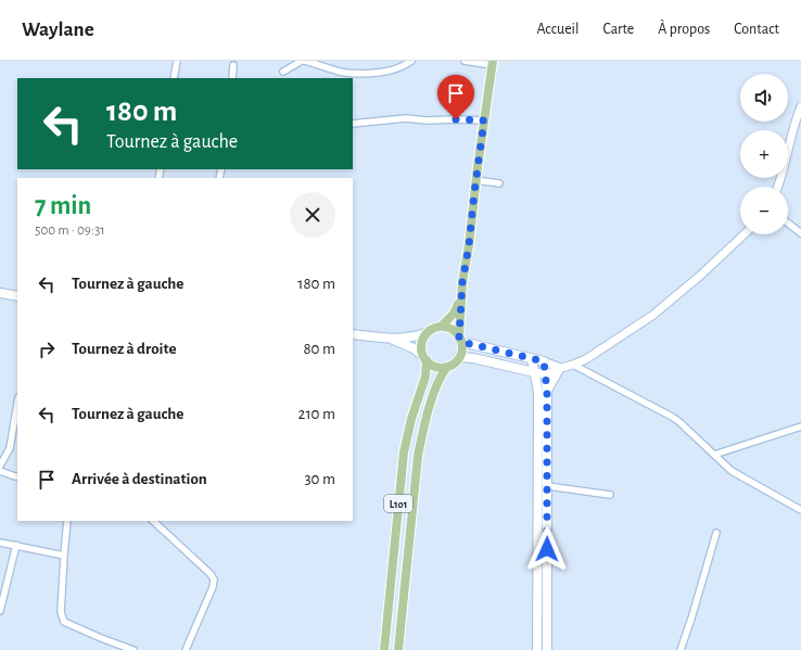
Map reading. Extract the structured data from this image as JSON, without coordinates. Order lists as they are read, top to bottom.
{
  "streets": {
    "main road": ["L101"]
  },
  "page": {
    "header": "Waylane",
    "nav": [
      "Accueil",
      "Carte",
      "À propos",
      "Contact"
    ],
    "map_buttons": ["+", "−"],
    "turn": ["180 m", "Tournez à gauche"],
    "heading": ["7 min", "500 m · 09:31"],
    "list": [
      {
        "name": "Tournez à gauche",
        "value": "180 m"
      },
      {
        "name": "Tournez à droite",
        "value": "80 m"
      },
      {
        "name": "Tournez à gauche",
        "value": "210 m"
      },
      {
        "name": "Arrivée à destination",
        "value": "30 m"
      }
    ]
  }
}
